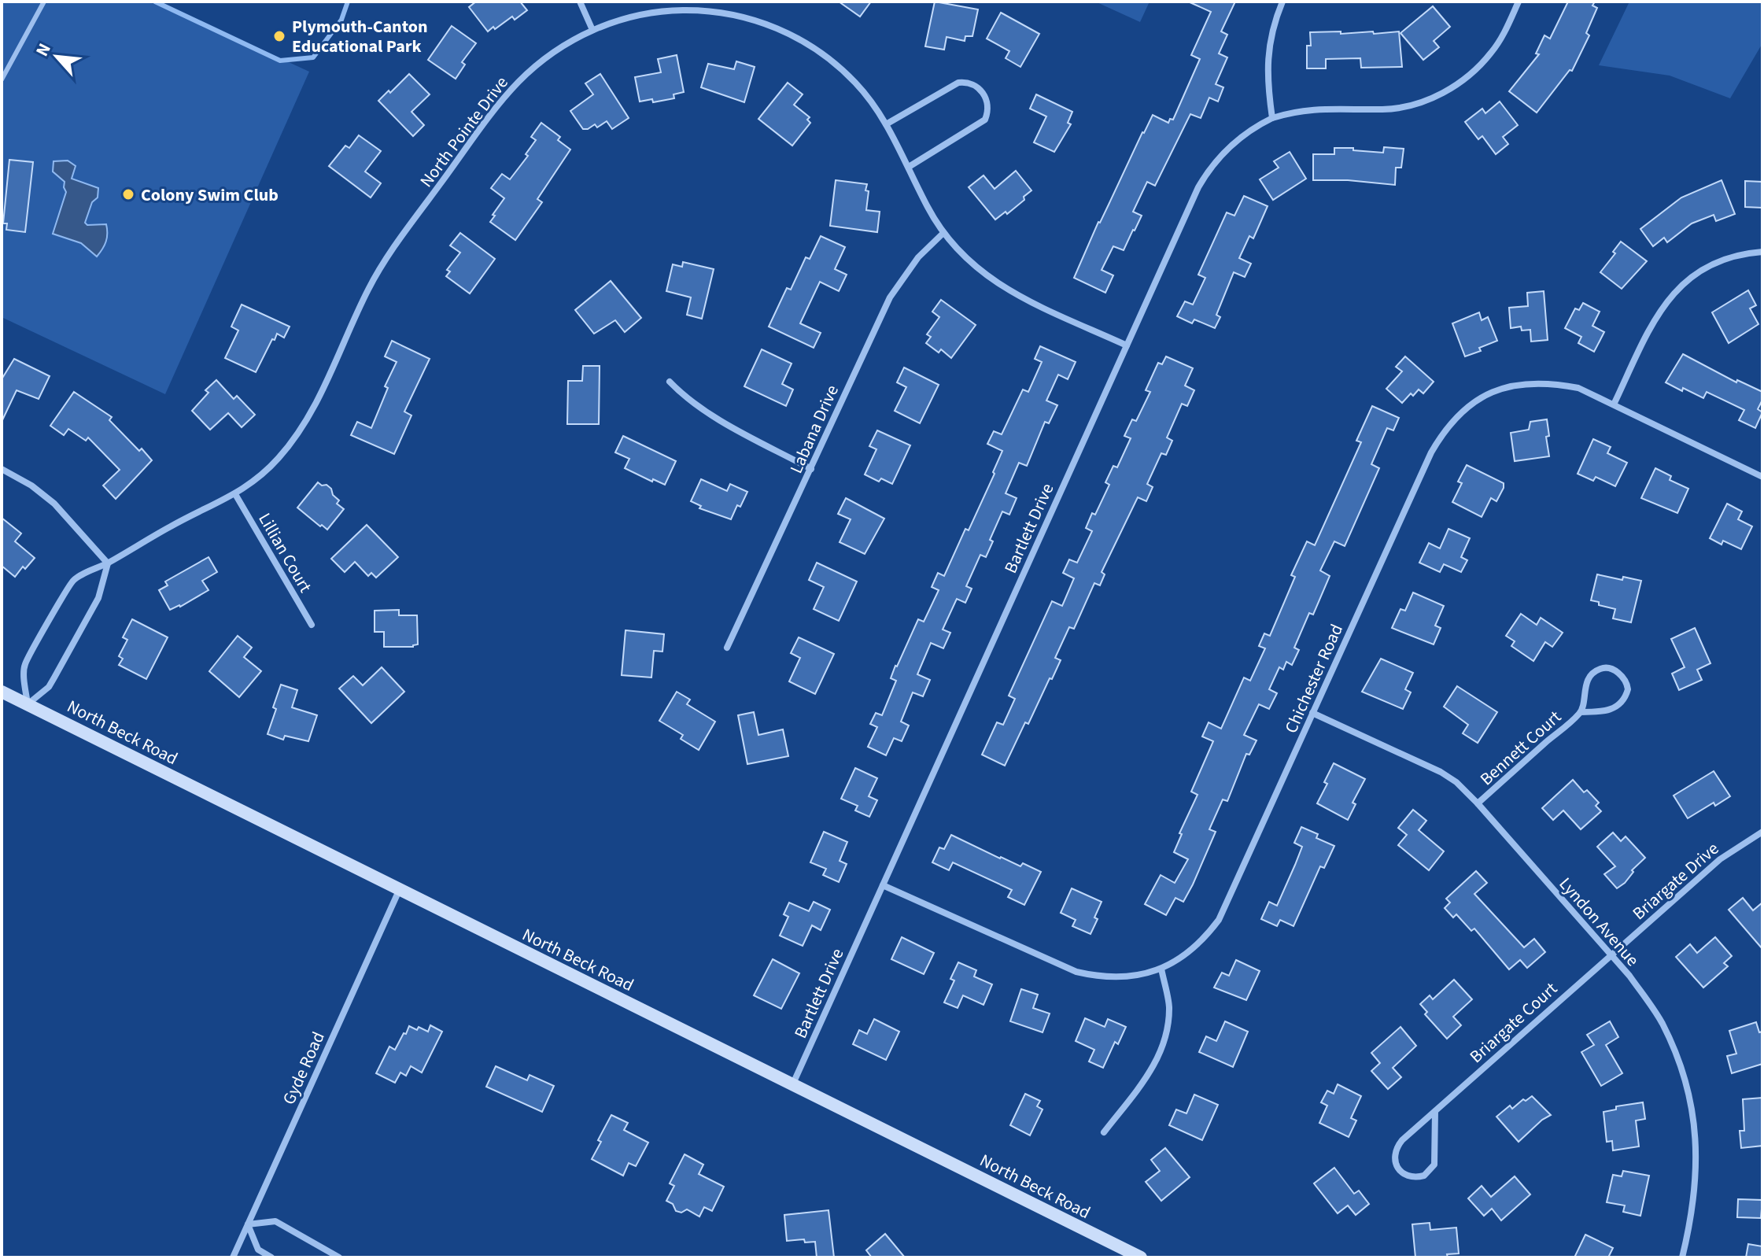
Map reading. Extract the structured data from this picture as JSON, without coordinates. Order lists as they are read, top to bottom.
{
  "streets": {
    "main road": ["North Beck Road"],
    "street": [
      "North Pointe Drive",
      "Labana Drive",
      "Bartlett Drive",
      "Lillian Court",
      "Chichester Road",
      "Bennett Court",
      "Briargate Drive",
      "Lyndon Avenue",
      "Briargate Court",
      "Gyde Road"
    ]
  },
  "crossings": [
    ["North Pointe Drive", "Labana Drive"],
    ["North Pointe Drive", "Bartlett Drive"],
    ["North Pointe Drive", "Lillian Court"],
    ["North Pointe Drive", "North Beck Road"],
    ["Bartlett Drive", "Chichester Road"],
    ["Bartlett Drive", "North Beck Road"],
    ["Chichester Road", "Lyndon Avenue"],
    ["North Beck Road", "Gyde Road"],
    ["Bennett Court", "Lyndon Avenue"],
    ["Briargate Drive", "Lyndon Avenue"],
    ["Briargate Drive", "Briargate Court"],
    ["Lyndon Avenue", "Briargate Court"]
  ],
  "places": ["Plymouth-Canton Educational Park", "Colony Swim Club"],
  "north": "top left"
}
